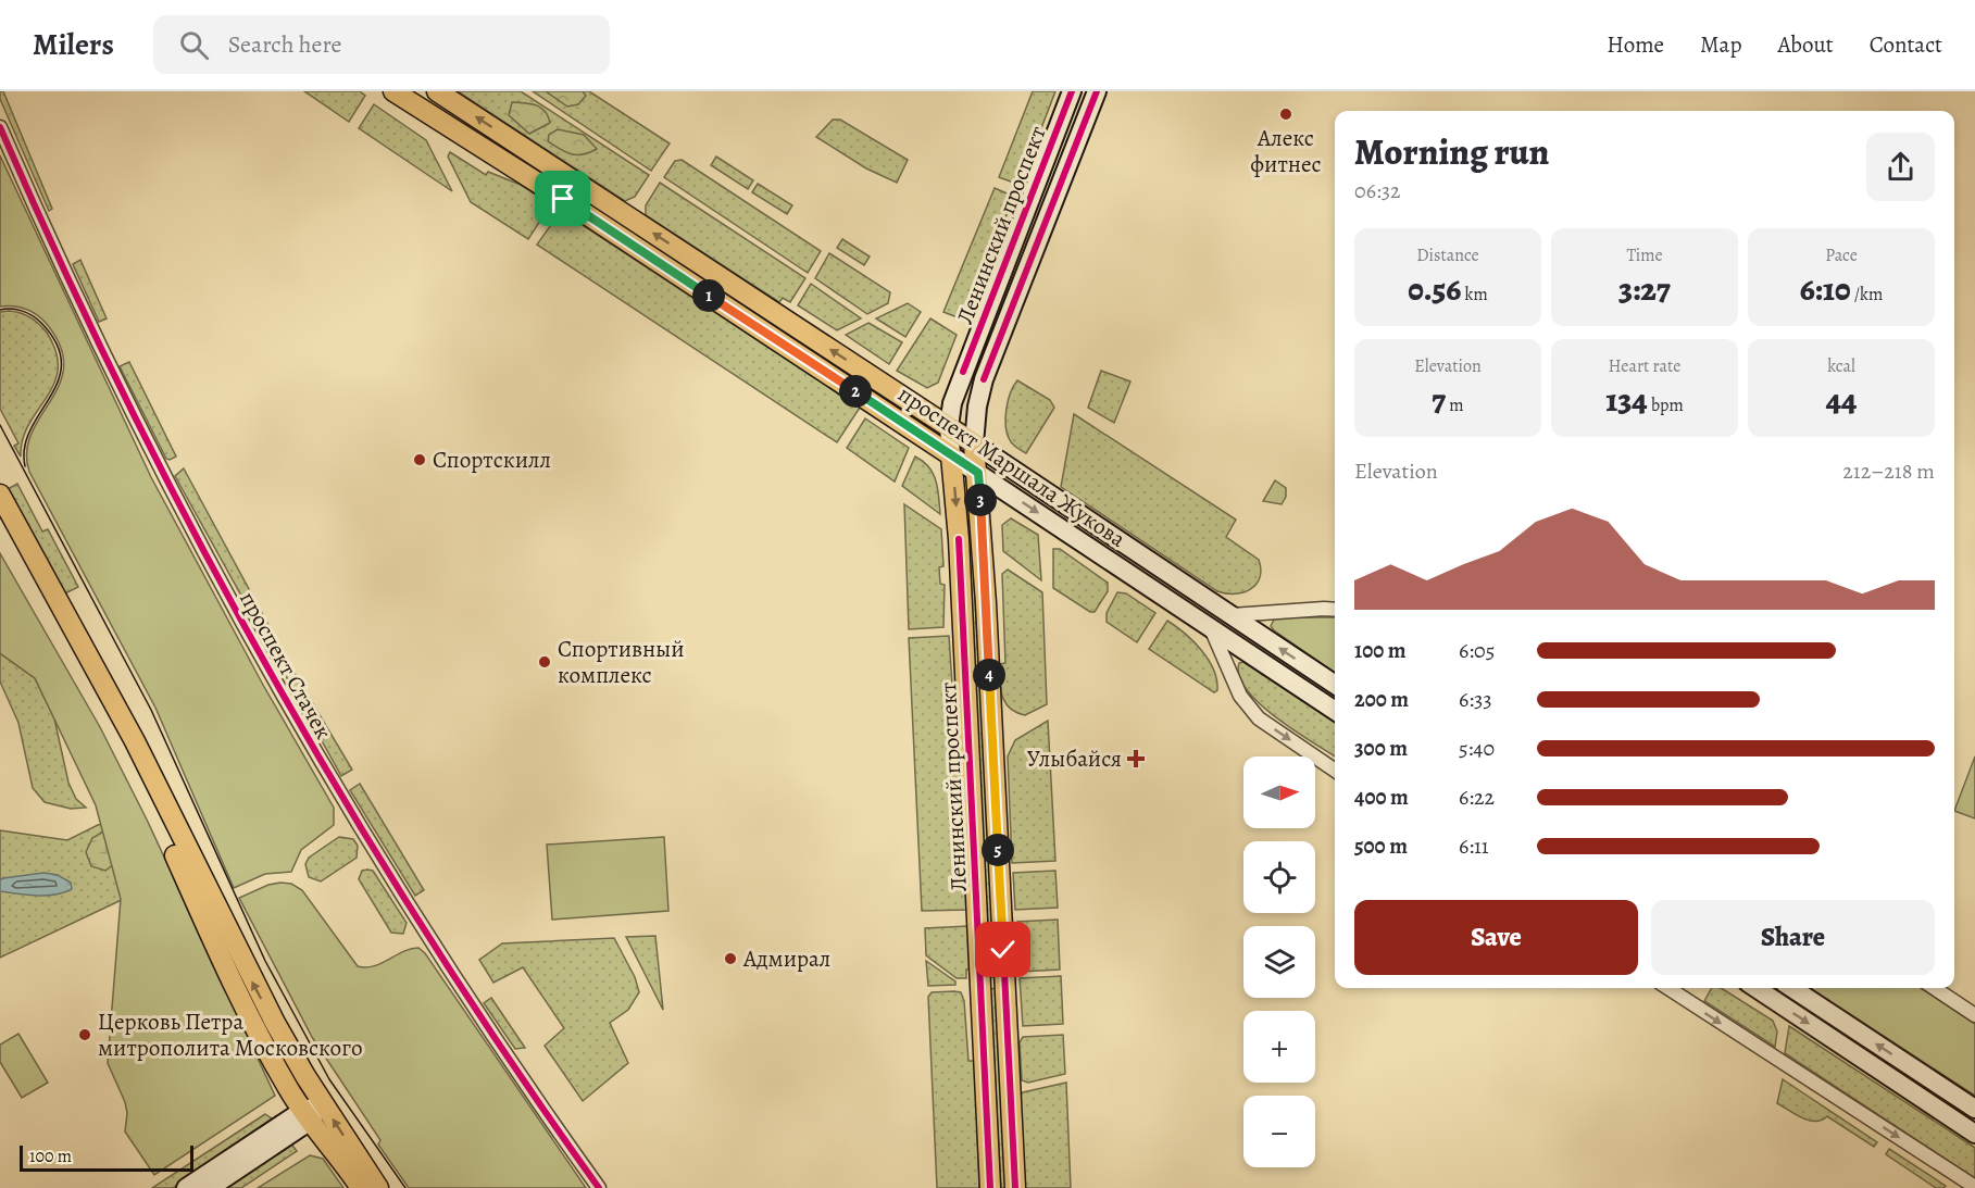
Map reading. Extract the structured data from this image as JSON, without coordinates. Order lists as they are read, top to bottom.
{
  "streets": {
    "main road": ["Ленинский проспект", "проспект Маршала Жукова"],
    "street": ["проспект Стачек"]
  },
  "crossings": [
    ["Ленинский проспект", "проспект Маршала Жукова"]
  ],
  "places": {
    "other": [
      "Алекс фитнес",
      "Спортскилл",
      "Спортивный комплекс",
      "Адмирал",
      "Церковь Петра митрополита Московского"
    ],
    "health": ["Улыбайся"]
  },
  "scale_bar": "100 m",
  "north": "right",
  "page": {
    "header": "Milers",
    "search": "Search here",
    "nav": [
      "Home",
      "Map",
      "About",
      "Contact"
    ],
    "heading": ["Morning run", "06:32"],
    "stats": [
      ["Distance", "0.56 km"],
      ["Time", "3:27"],
      ["Pace", "6:10 /km"],
      ["Elevation", "7 m"],
      ["Heart rate", "134 bpm"],
      ["kcal", "44"]
    ],
    "pins": [
      "1",
      "2",
      "3",
      "4",
      "5"
    ],
    "chart": ["Elevation", "212–218 m"],
    "list": [
      {
        "name": "100 m",
        "note": "6:05"
      },
      {
        "name": "200 m",
        "note": "6:33"
      },
      {
        "name": "300 m",
        "note": "5:40"
      },
      {
        "name": "400 m",
        "note": "6:22"
      },
      {
        "name": "500 m",
        "note": "6:11"
      }
    ],
    "map_buttons": ["+", "−"],
    "buttons": ["Save", "Share"],
    "scale": "100 m"
  }
}
